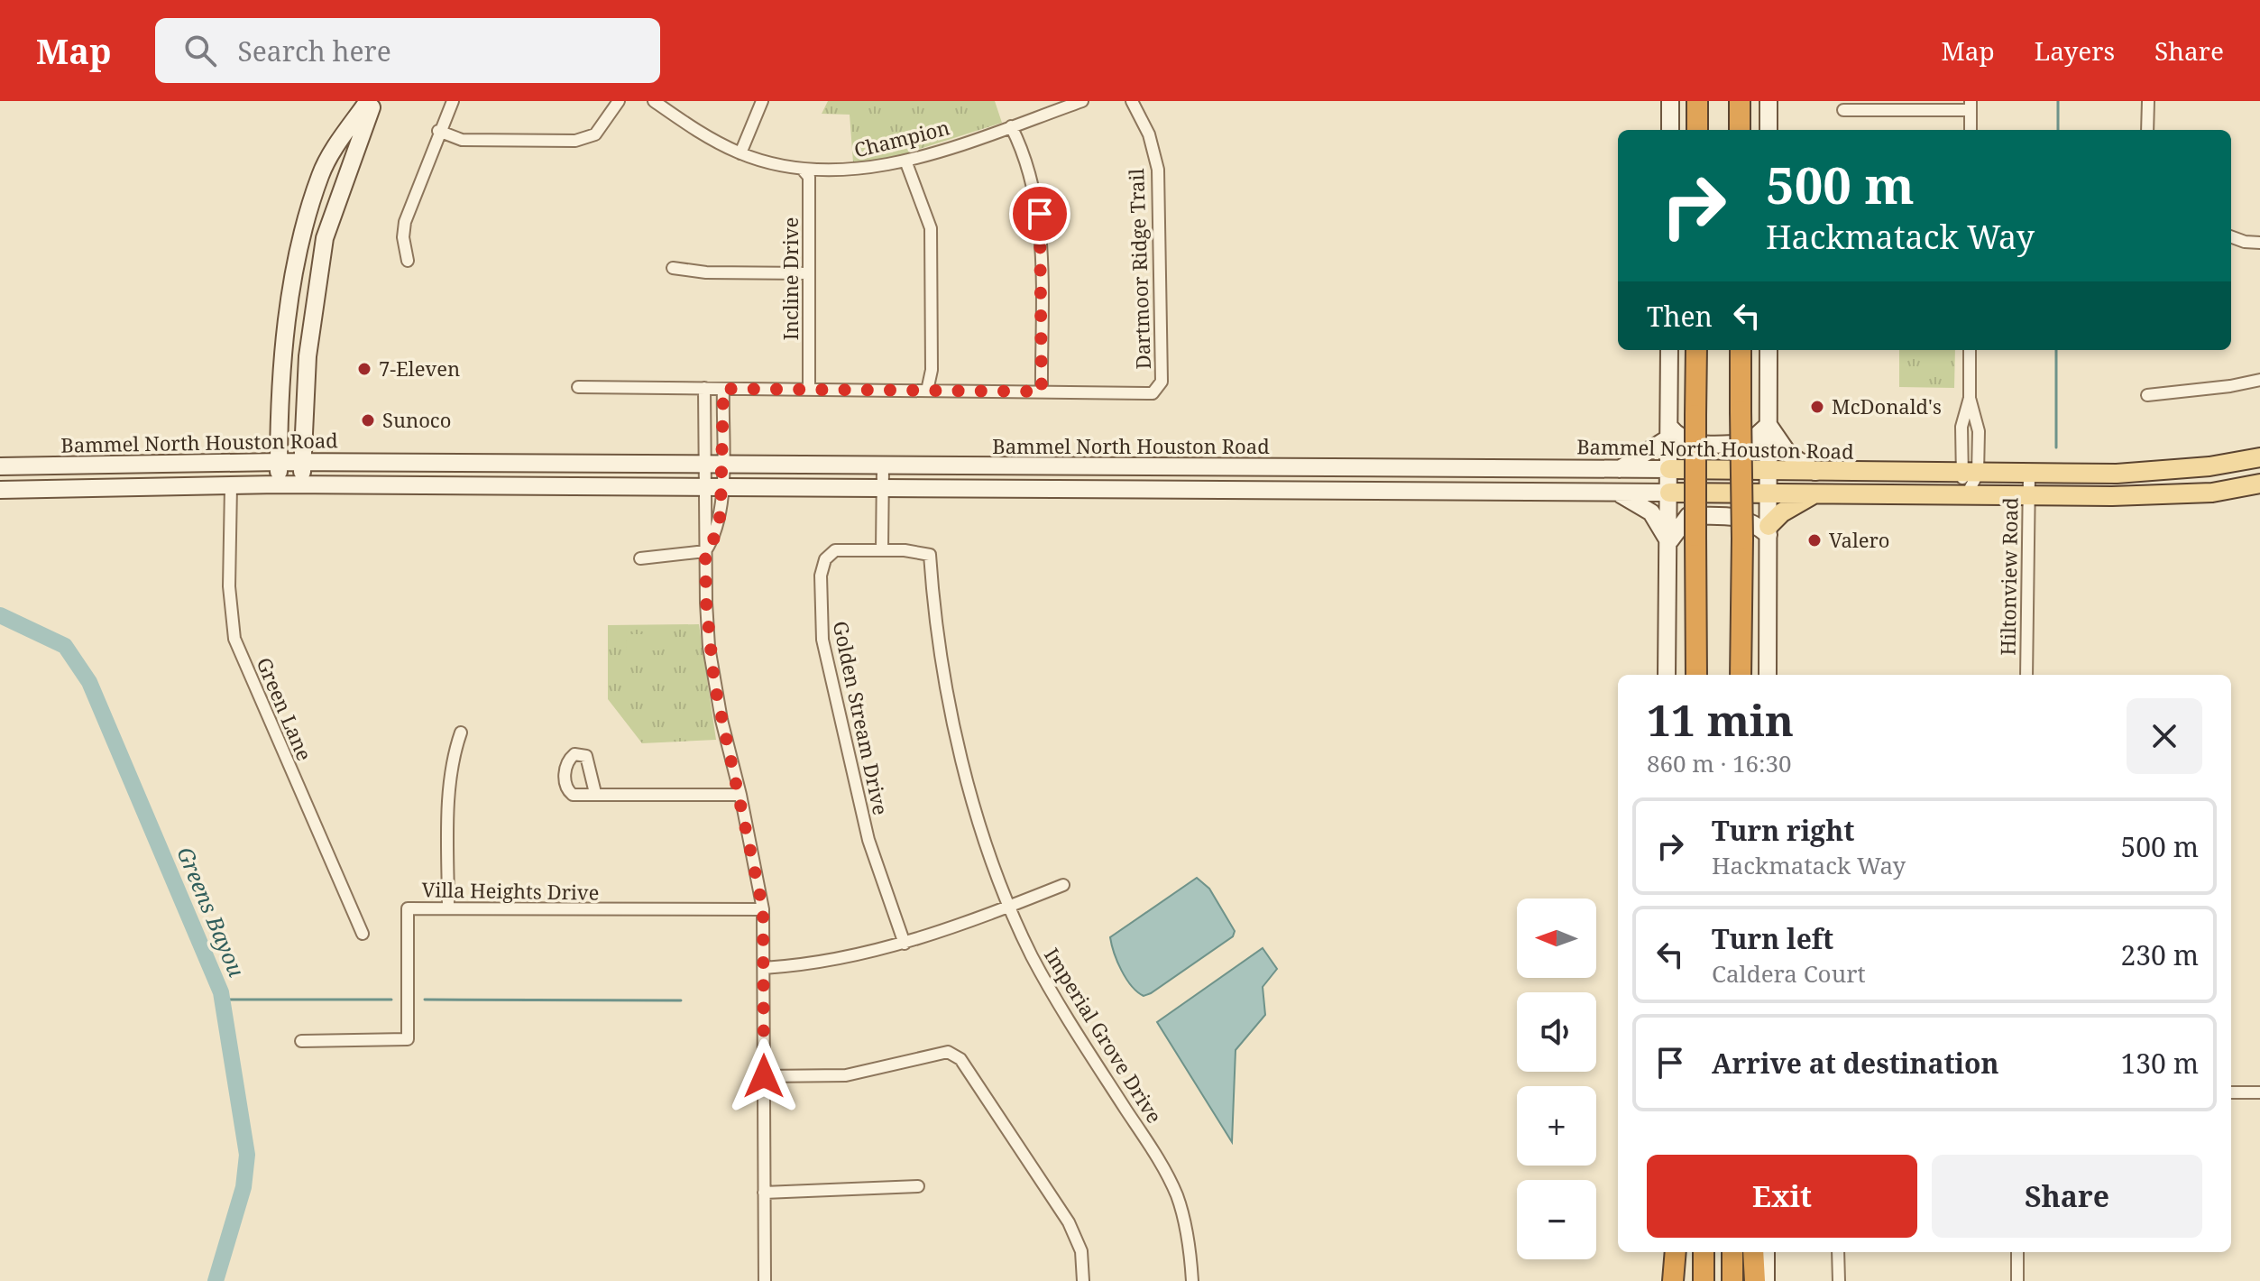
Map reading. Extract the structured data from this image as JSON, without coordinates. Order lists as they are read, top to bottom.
{
  "streets": {
    "main road": ["Bammel North Houston Road"],
    "street": [
      "Champion",
      "Dartmoor Ridge Trail",
      "Incline Drive",
      "Hiltonview Road",
      "Green Lane",
      "Golden Stream Drive",
      "Villa Heights Drive",
      "Imperial Grove Drive"
    ]
  },
  "crossings": [
    ["Champion", "Incline Drive"],
    ["Bammel North Houston Road", "Hiltonview Road"],
    ["Golden Stream Drive", "Imperial Grove Drive"]
  ],
  "water": ["Greens Bayou"],
  "places": [
    "7-Eleven",
    "McDonald's",
    "Sunoco",
    "Valero"
  ],
  "north": "left",
  "page": {
    "header": "Map",
    "search": "Search here",
    "nav": ["Map", "Layers", "Share"],
    "turn": ["500 m", "Hackmatack Way"],
    "then": "Then",
    "heading": ["11 min", "860 m · 16:30"],
    "list": [
      {
        "name": "Turn right",
        "note": "Hackmatack Way",
        "value": "500 m"
      },
      {
        "name": "Turn left",
        "note": "Caldera Court",
        "value": "230 m"
      },
      {
        "name": "Arrive at destination",
        "value": "130 m"
      }
    ],
    "map_buttons": ["+", "−"],
    "buttons": ["Exit", "Share"]
  }
}
